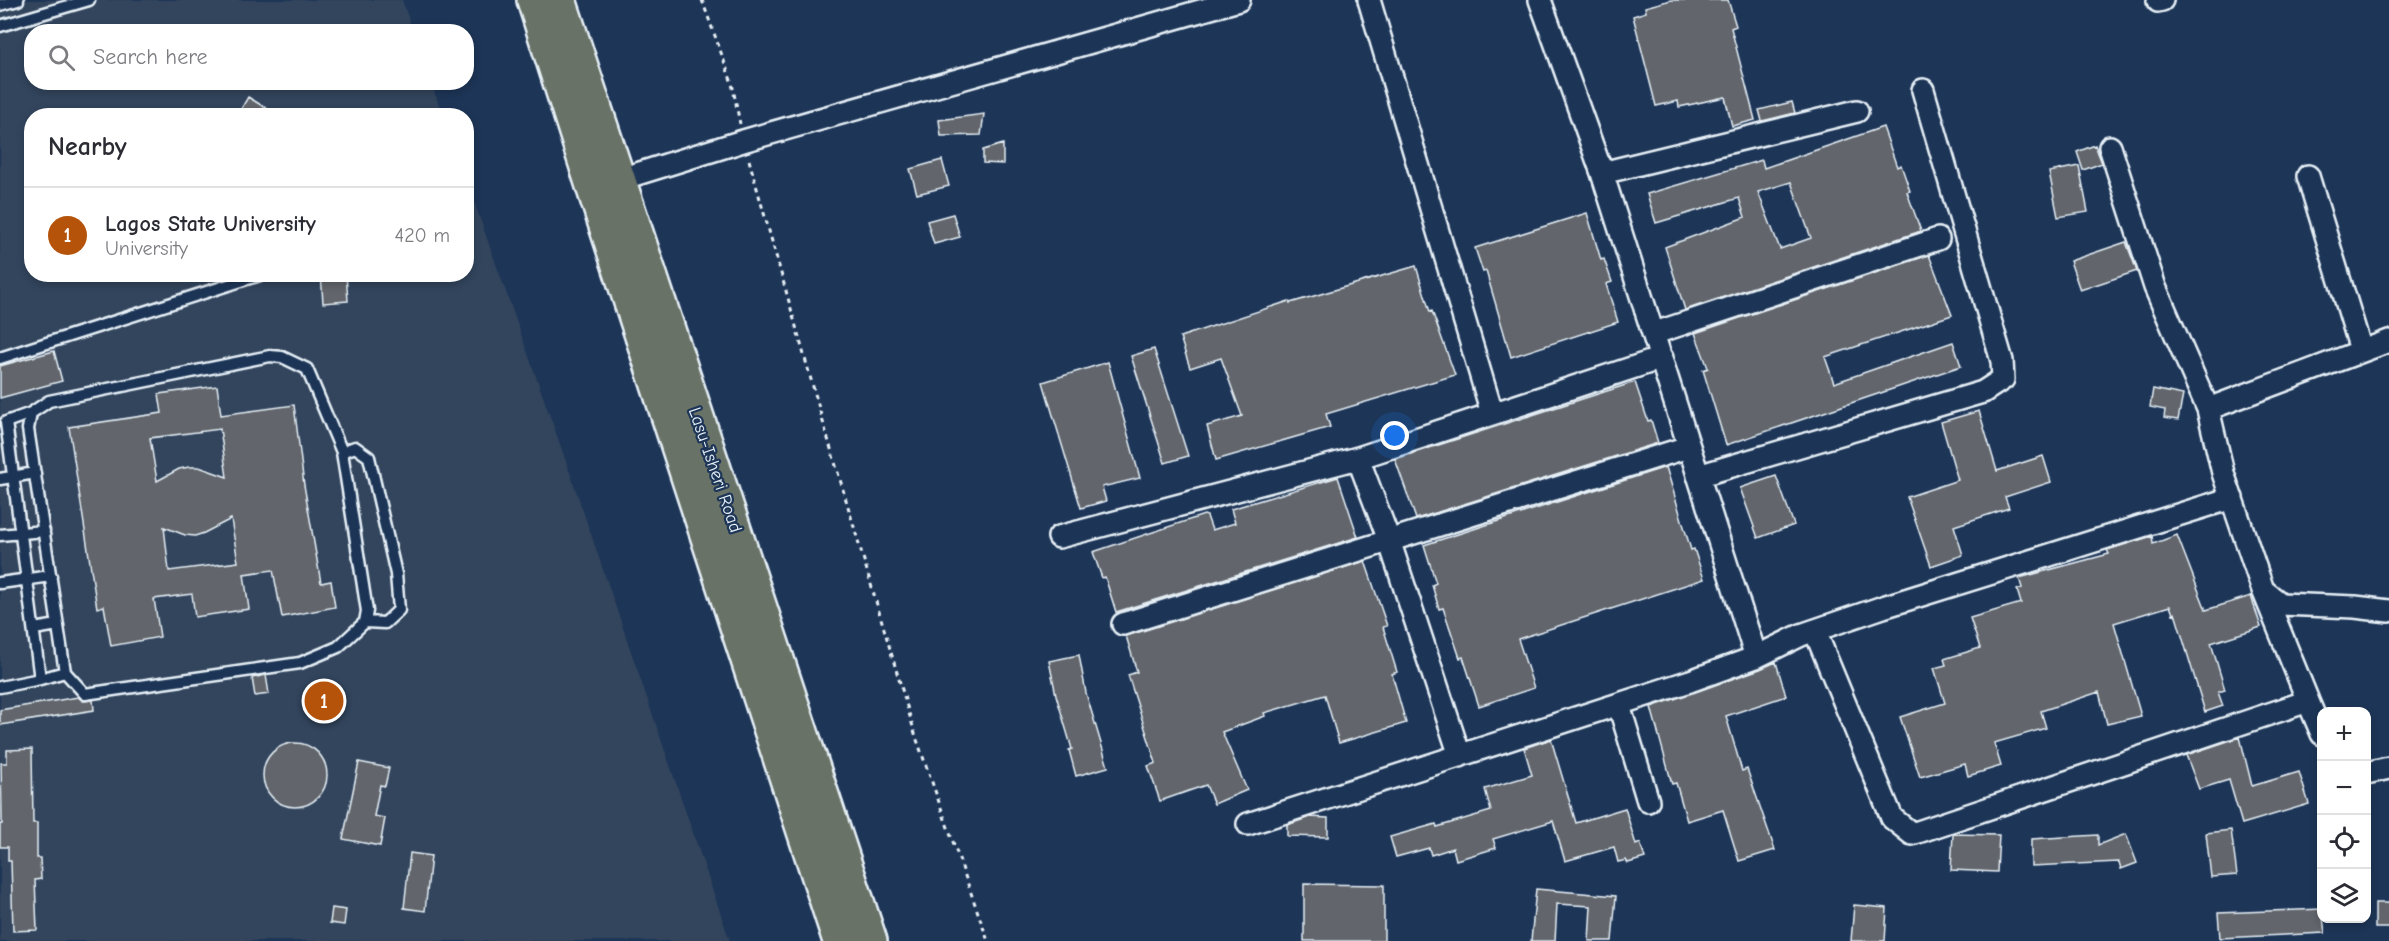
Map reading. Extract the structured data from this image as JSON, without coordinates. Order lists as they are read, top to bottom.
{
  "streets": {
    "main road": ["Lasu-Isheri Road"]
  },
  "page": {
    "search": "Search here",
    "heading": "Nearby",
    "list": [
      {
        "mark": "1",
        "name": "Lagos State University",
        "note": "University",
        "value": "420 m"
      }
    ],
    "pins": "1",
    "map_buttons": ["+", "−"]
  }
}
